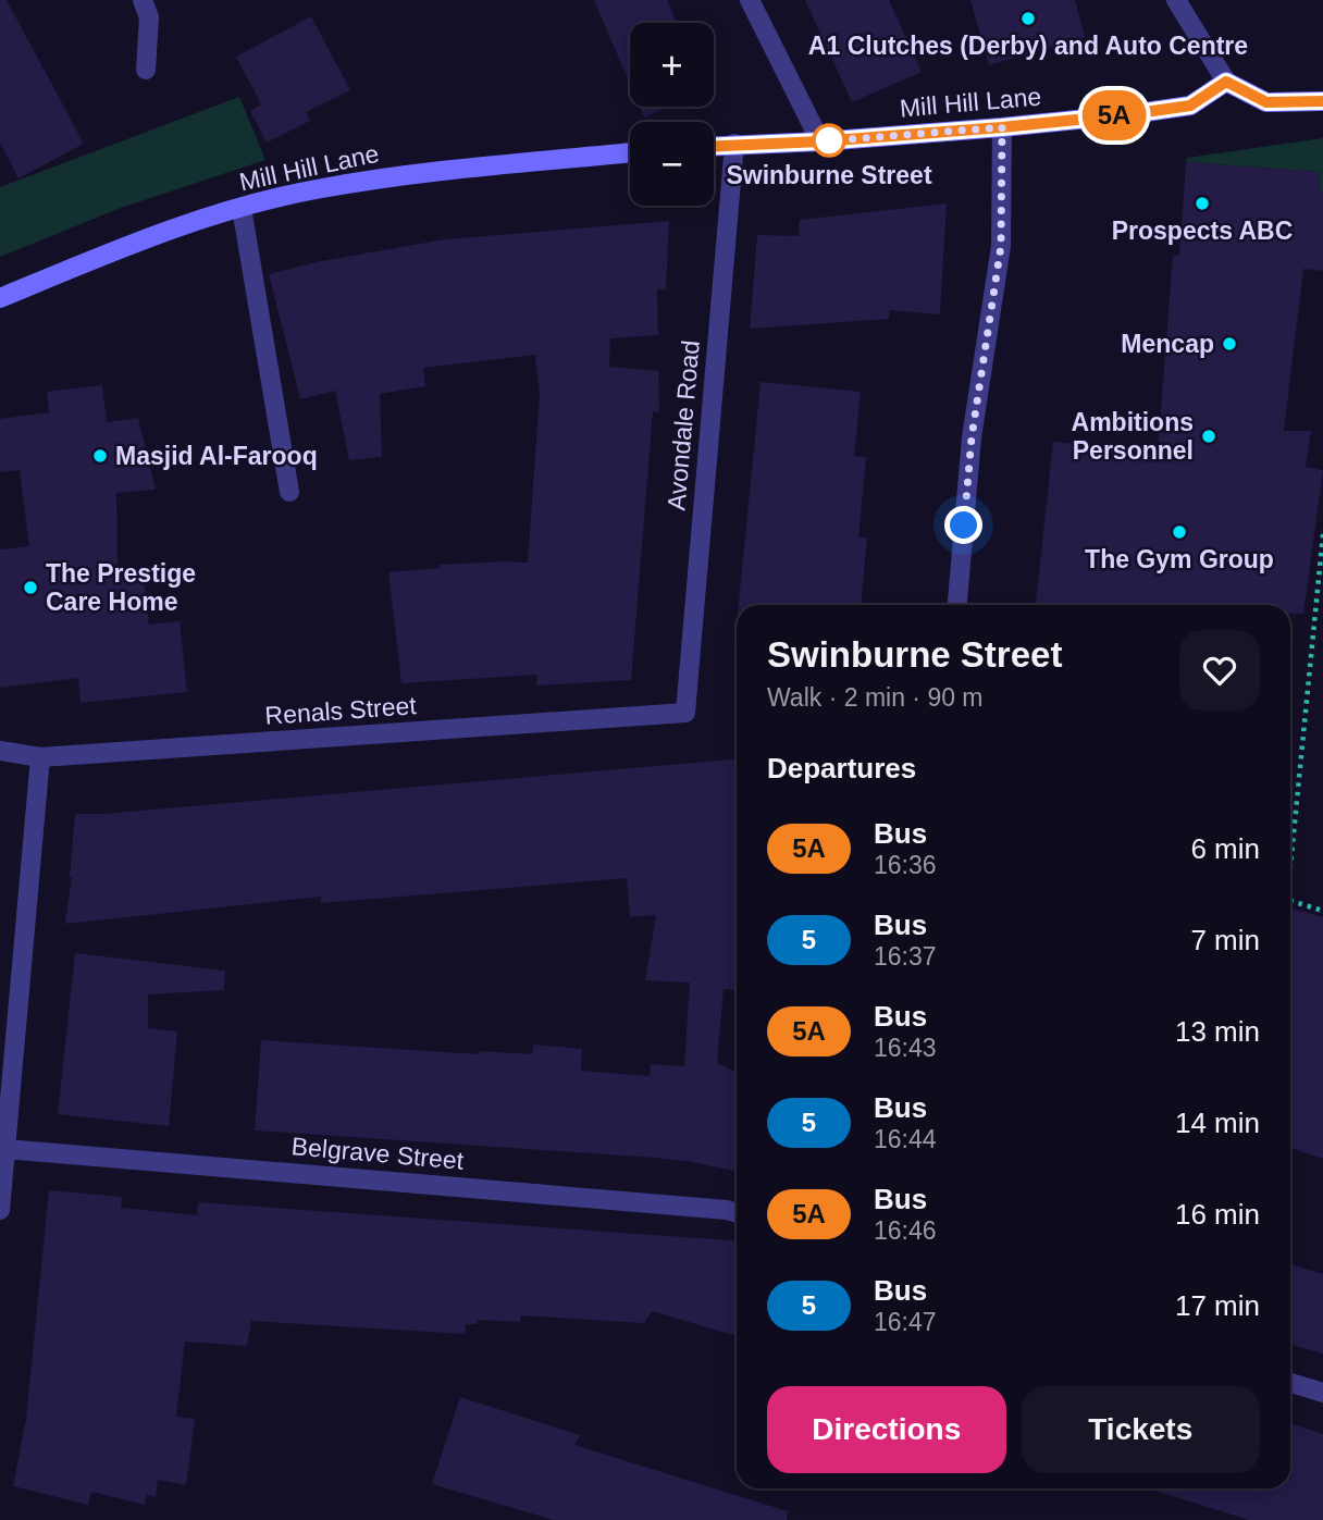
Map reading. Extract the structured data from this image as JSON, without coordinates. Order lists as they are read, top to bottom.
{
  "streets": {
    "street": [
      "Mill Hill Lane",
      "Avondale Road",
      "Renals Street",
      "Belgrave Street"
    ]
  },
  "crossings": [
    ["Mill Hill Lane", "Avondale Road"],
    ["Avondale Road", "Renals Street"]
  ],
  "places": [
    "A1 Clutches (Derby) and Auto Centre",
    "Swinburne Street",
    "Prospects ABC",
    "Mencap",
    "Ambitions Personnel",
    "Masjid Al-Farooq",
    "The Gym Group",
    "The Prestige Care Home"
  ],
  "lines": ["bus line 5A"],
  "page": {
    "on_map": "5A",
    "map_buttons": ["+", "−"],
    "heading": [
      ["Swinburne Street", "Walk · 2 min · 90 m"],
      "Departures"
    ],
    "list": [
      {
        "mark": "5A",
        "name": "Bus",
        "note": "16:36",
        "value": "6 min"
      },
      {
        "mark": "5",
        "name": "Bus",
        "note": "16:37",
        "value": "7 min"
      },
      {
        "mark": "5A",
        "name": "Bus",
        "note": "16:43",
        "value": "13 min"
      },
      {
        "mark": "5",
        "name": "Bus",
        "note": "16:44",
        "value": "14 min"
      },
      {
        "mark": "5A",
        "name": "Bus",
        "note": "16:46",
        "value": "16 min"
      },
      {
        "mark": "5",
        "name": "Bus",
        "note": "16:47",
        "value": "17 min"
      }
    ],
    "buttons": ["Directions", "Tickets"]
  }
}
